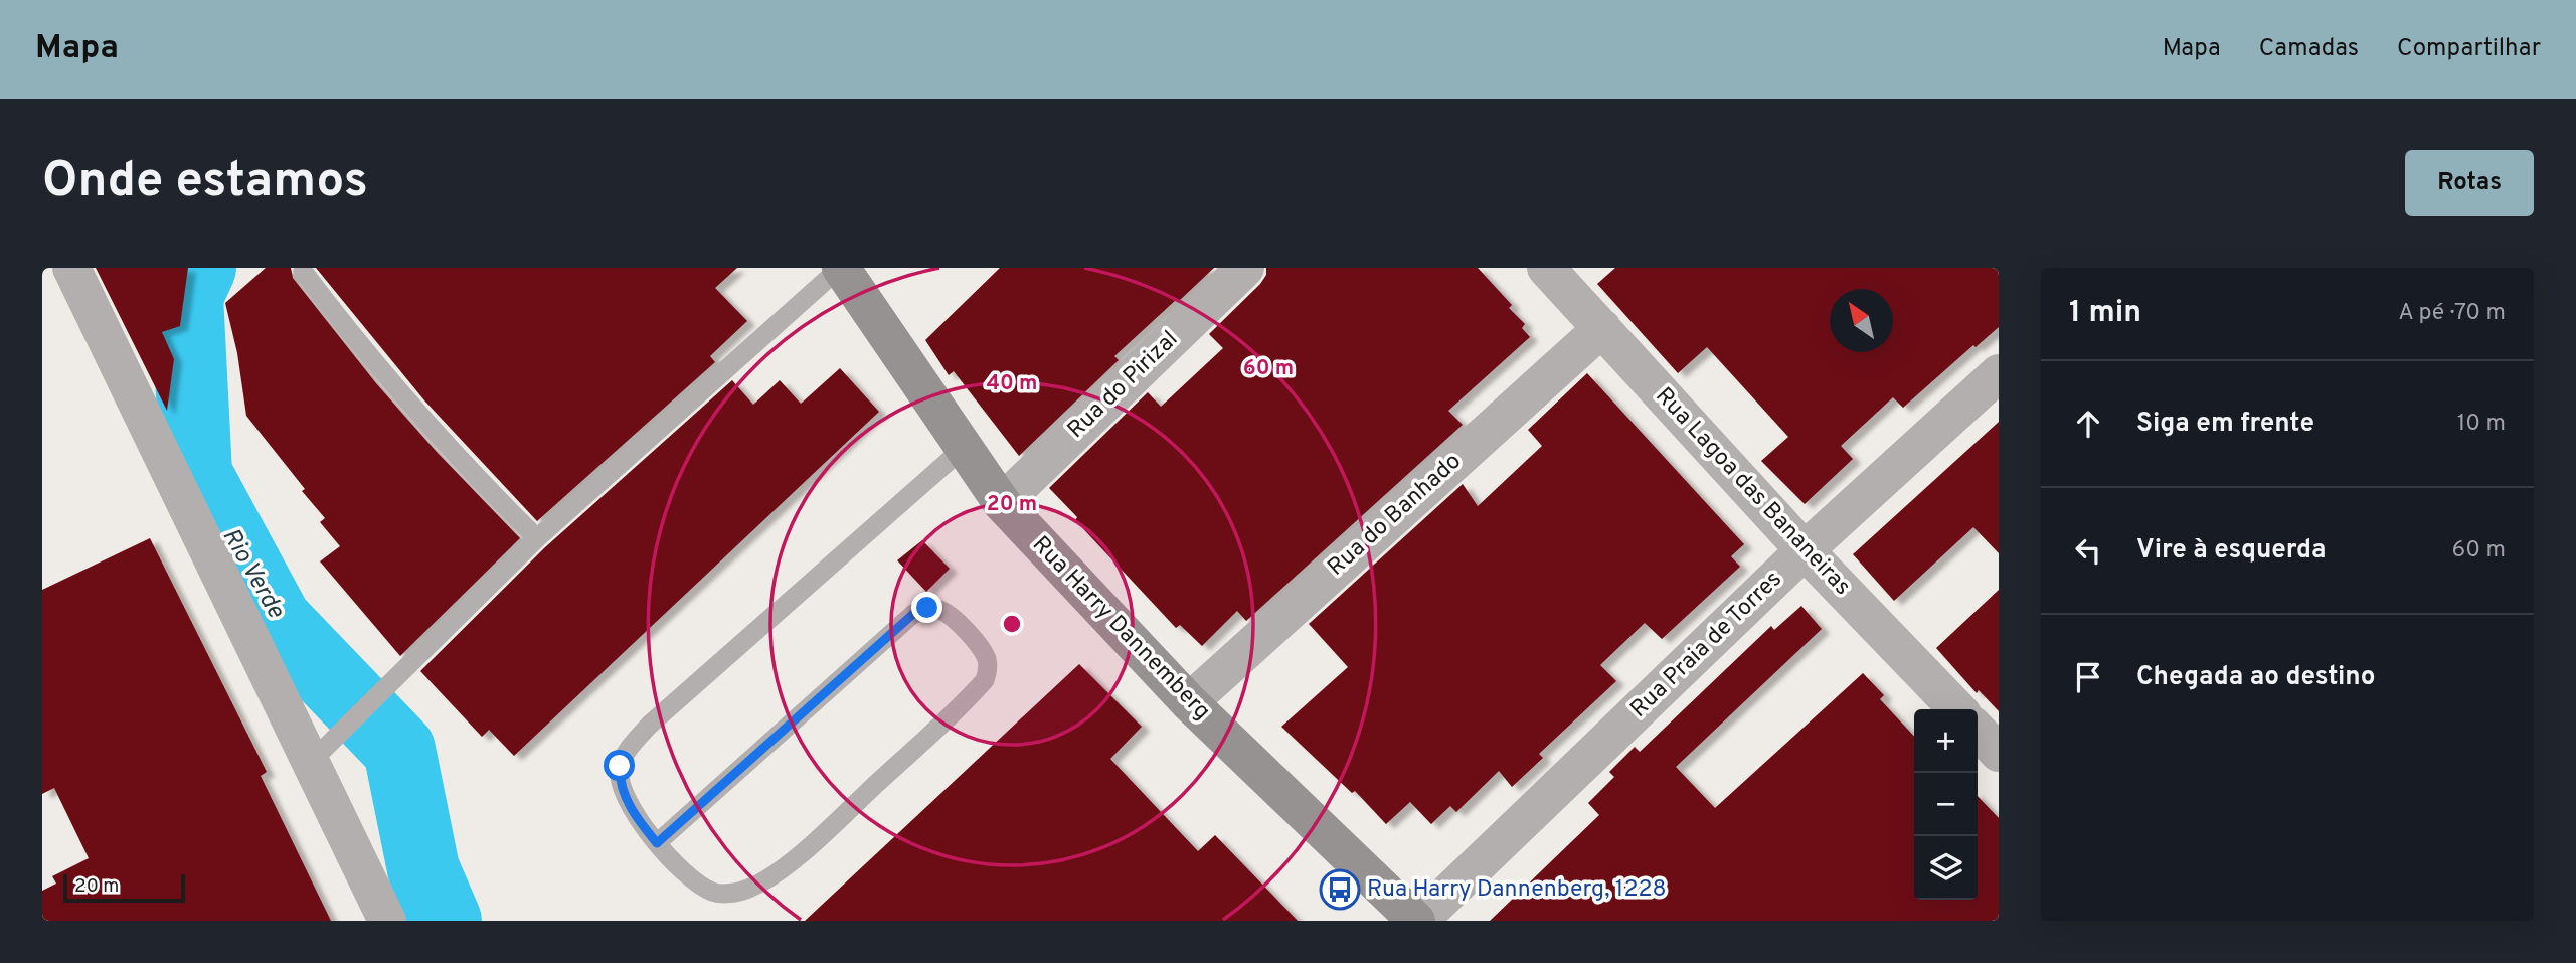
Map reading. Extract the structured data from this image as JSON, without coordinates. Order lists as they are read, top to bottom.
{
  "streets": {
    "main road": ["Rua Harry Dannemberg"],
    "street": [
      "Rua do Pirizal",
      "Rua Lagoa das Bananeiras",
      "Rua do Banhado",
      "Rua Praia de Torres"
    ]
  },
  "crossings": [
    ["Rua do Pirizal", "Rua Harry Dannemberg"],
    ["Rua Lagoa das Bananeiras", "Rua do Banhado"],
    ["Rua Lagoa das Bananeiras", "Rua Praia de Torres"],
    ["Rua do Banhado", "Rua Harry Dannemberg"],
    ["Rua Harry Dannemberg", "Rua Praia de Torres"]
  ],
  "water": ["Rio Verde"],
  "places": {
    "bus stop": ["Rua Harry Dannenberg, 1228"]
  },
  "scale_bar": "20 m",
  "north": "top left",
  "page": {
    "header": "Mapa",
    "nav": ["Mapa", "Camadas", "Compartilhar"],
    "buttons": "Rotas",
    "title": "Onde estamos",
    "heading": ["1 min", "A pé · 70 m"],
    "list": [
      ["Siga em frente", "10 m"],
      ["Vire à esquerda", "60 m"],
      "Chegada ao destino"
    ],
    "map_buttons": ["+", "−"],
    "scale": "20 m"
  },
  "rings": ["60 m", "40 m", "20 m"]
}
